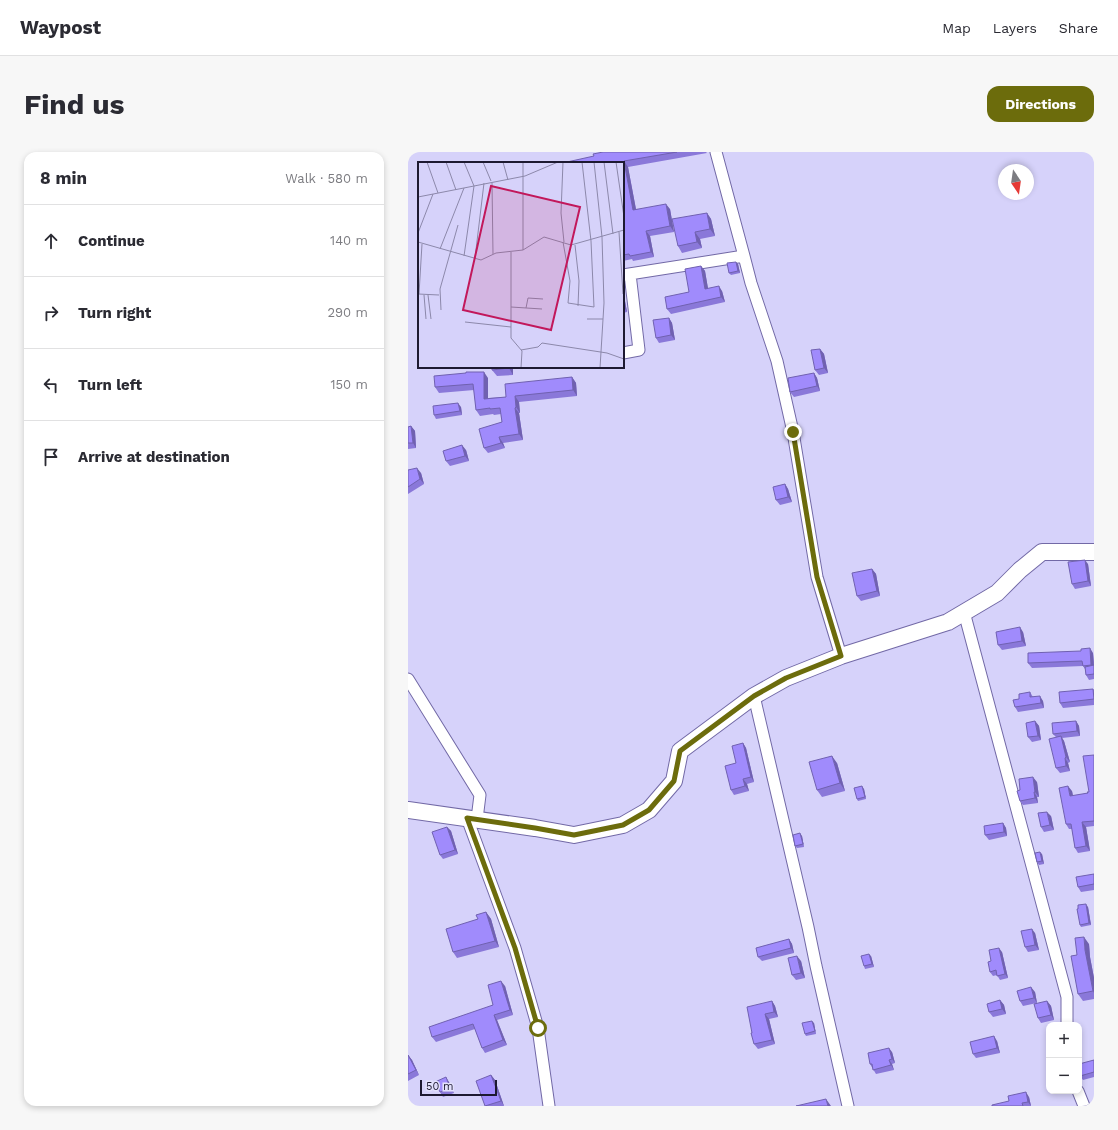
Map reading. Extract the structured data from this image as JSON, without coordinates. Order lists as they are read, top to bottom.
{
  "scale_bar": "50 m",
  "north": "bottom",
  "page": {
    "header": "Waypost",
    "nav": ["Map", "Layers", "Share"],
    "buttons": "Directions",
    "title": "Find us",
    "heading": ["8 min", "Walk · 580 m"],
    "list": [
      ["Continue", "140 m"],
      ["Turn right", "290 m"],
      ["Turn left", "150 m"],
      "Arrive at destination"
    ],
    "map_buttons": ["+", "−"],
    "scale": "50 m"
  }
}
